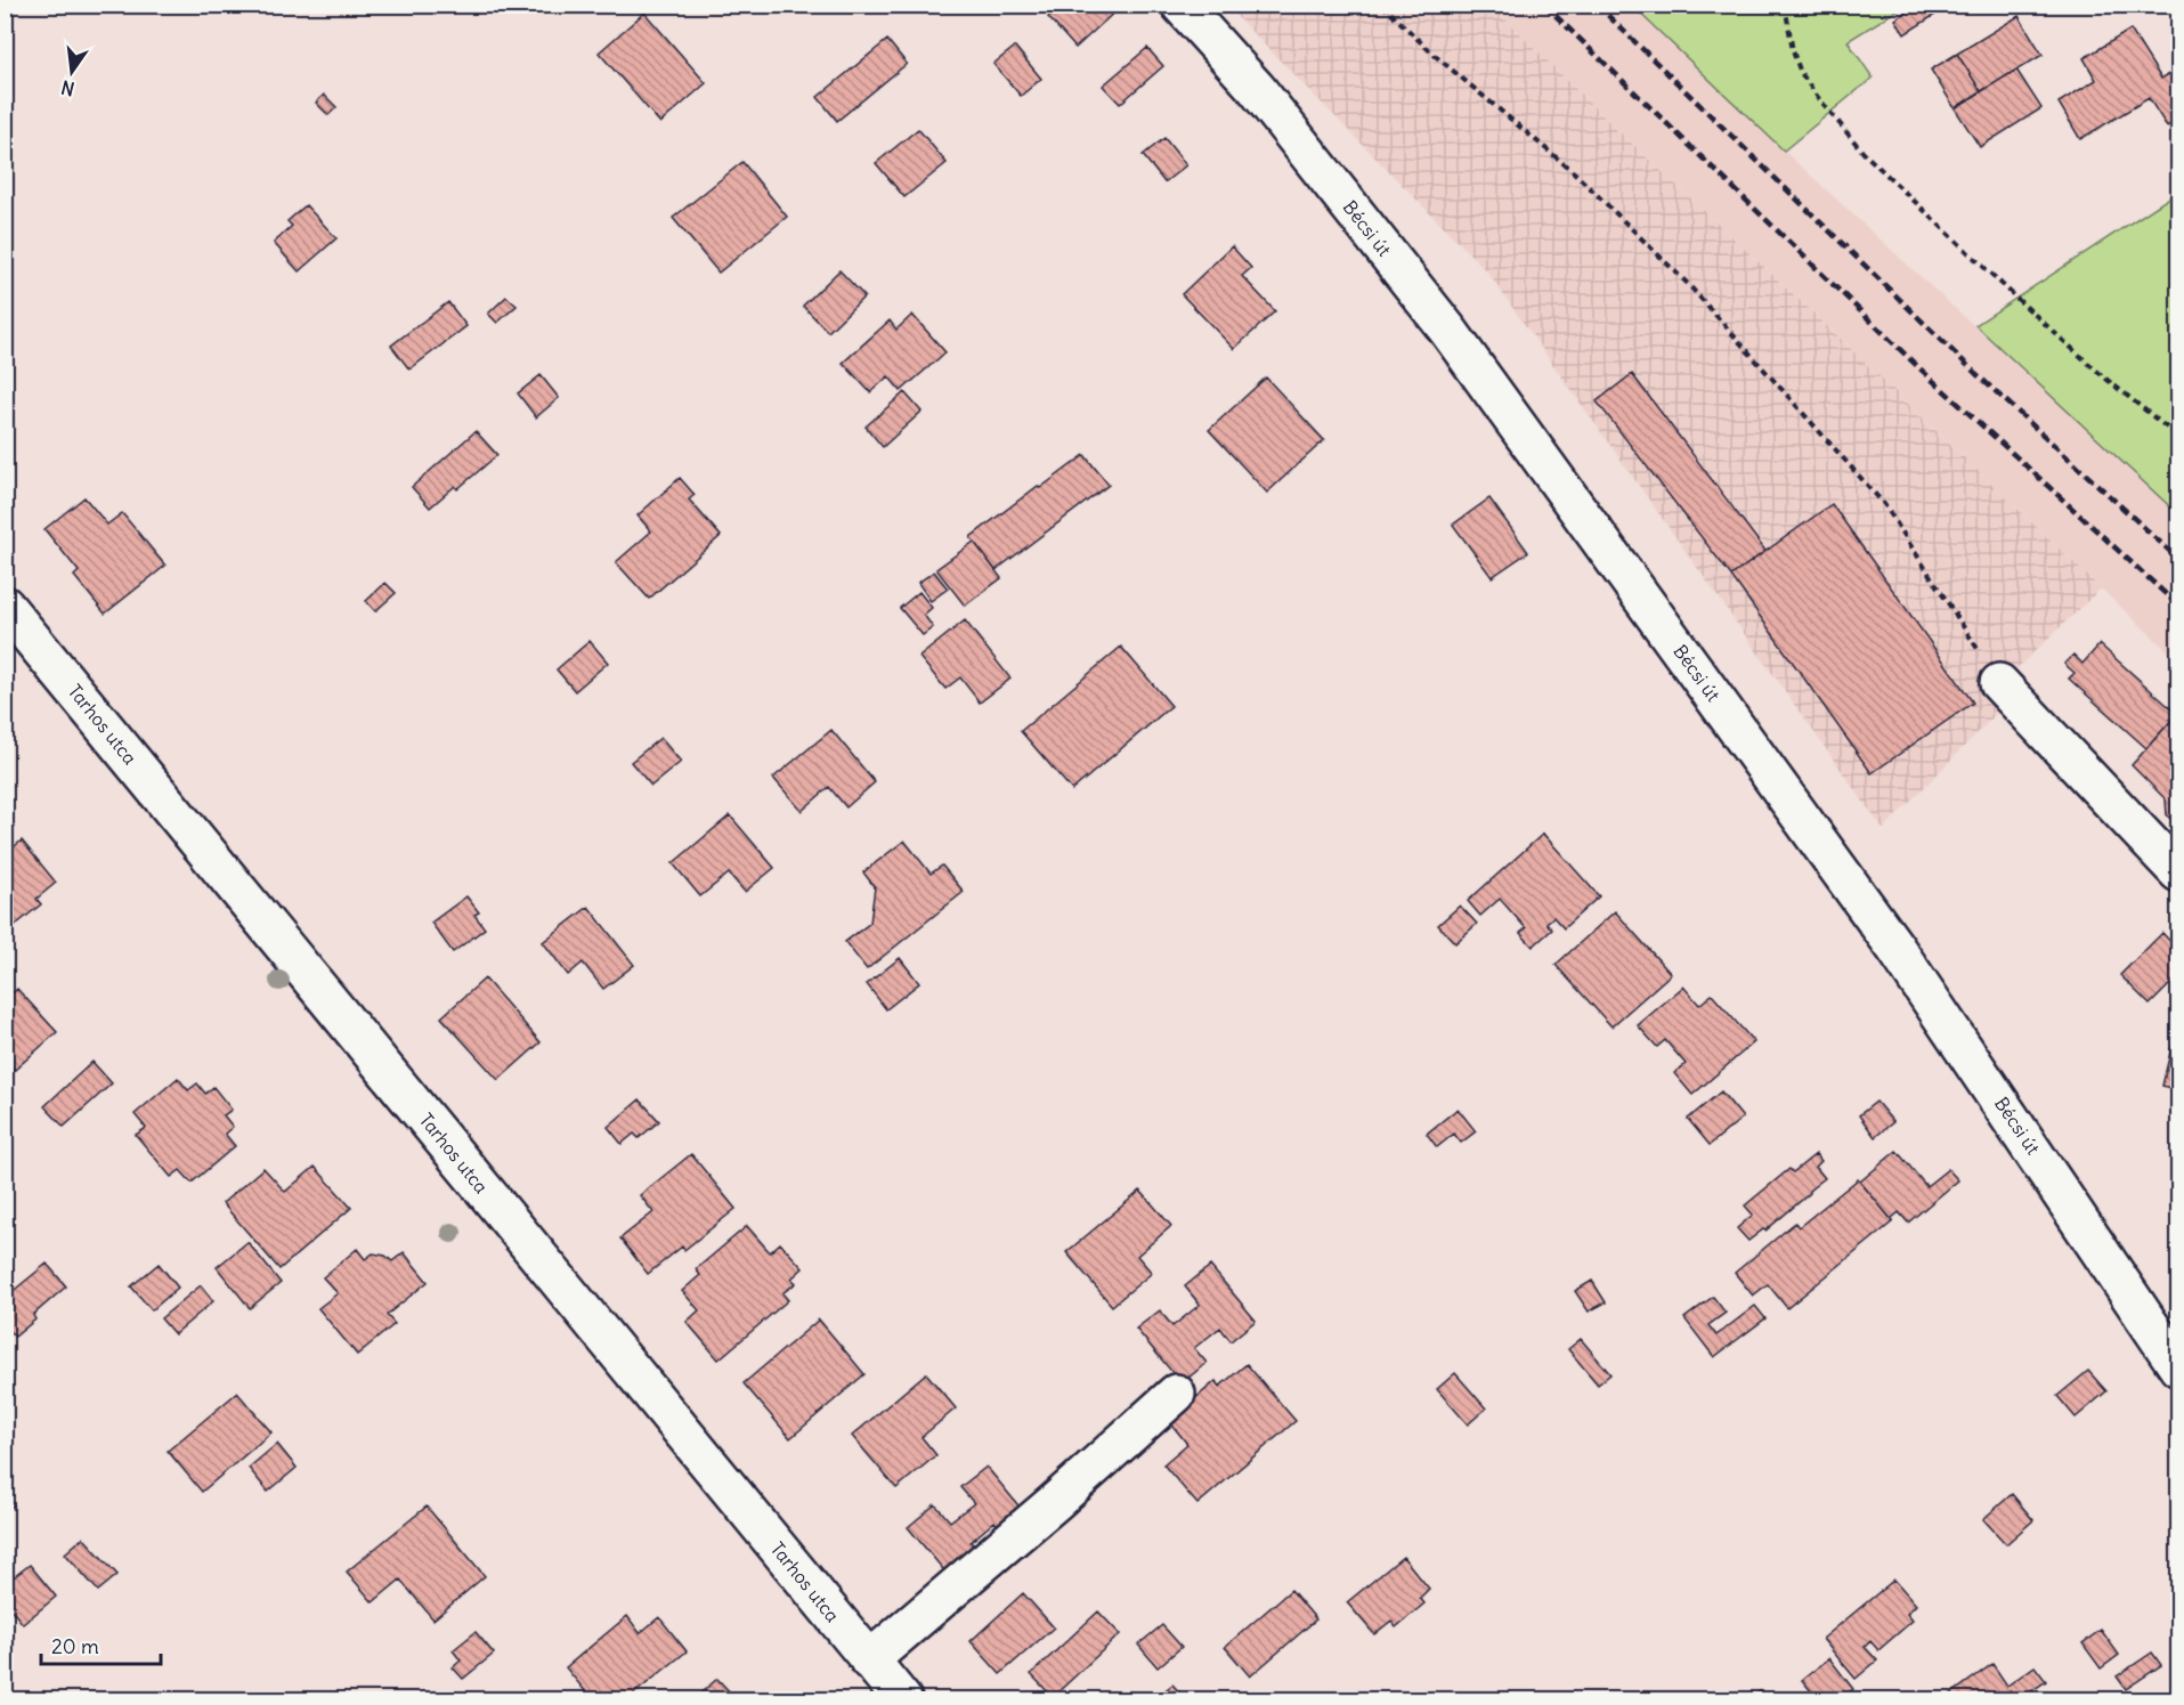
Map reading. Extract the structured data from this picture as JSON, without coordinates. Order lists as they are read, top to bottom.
{
  "streets": {
    "street": ["Bécsi út", "Tarhos utca"]
  },
  "scale_bar": "20 m",
  "north": "bottom"
}
